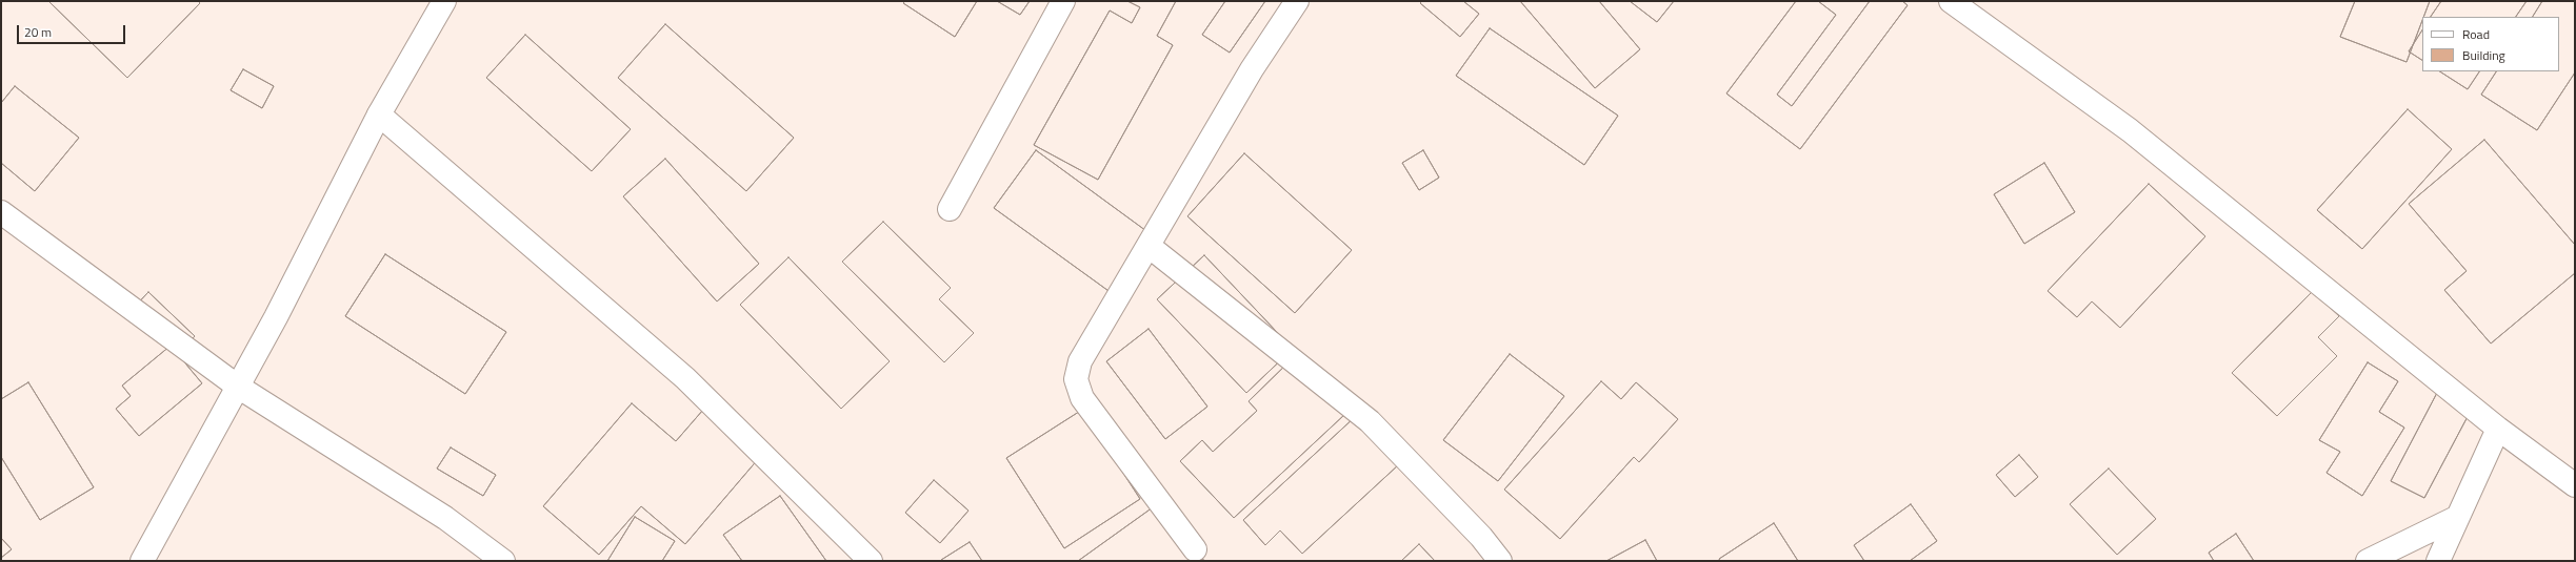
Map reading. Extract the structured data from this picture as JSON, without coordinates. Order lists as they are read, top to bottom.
{
  "legend": ["Road", "Building"],
  "scale_bar": "20 m"
}
